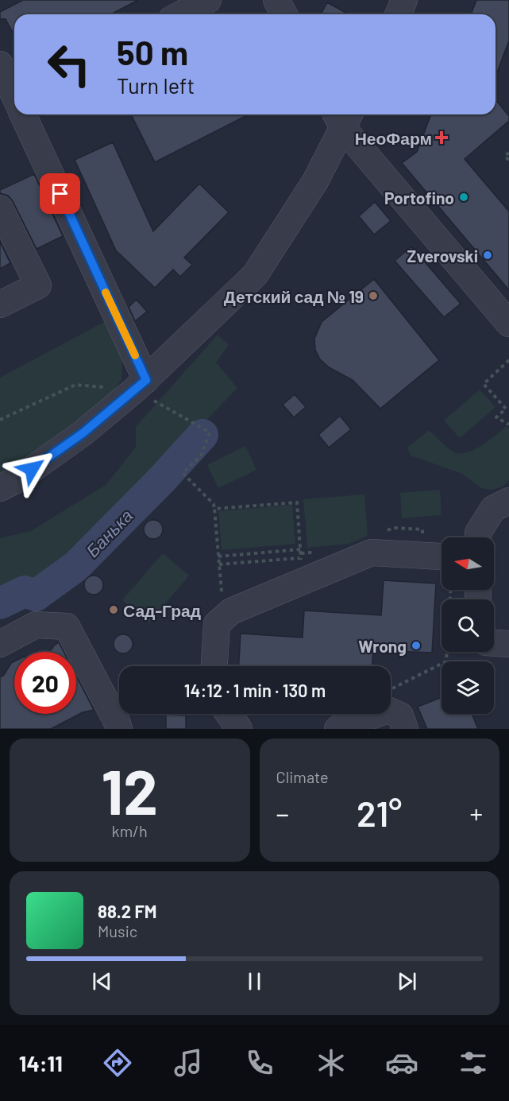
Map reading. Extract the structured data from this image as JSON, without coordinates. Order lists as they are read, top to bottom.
{
  "water": ["Банька"],
  "places": {
    "health": ["НеоФарм"],
    "other": [
      "Portofino",
      "Zverovski",
      "Детский сад № 19",
      "Сад-Град",
      "Wrong"
    ]
  },
  "north": "left",
  "page": {
    "turn": ["50 m", "Turn left"],
    "limit": "20",
    "trip": "14:12 · 1 min · 130 m",
    "tile": [
      ["12", "km/h"],
      "Climate"
    ],
    "heat": ["−", "21°", "+"],
    "song": ["88.2 FM", "Music"],
    "tabs": "14:11"
  }
}
